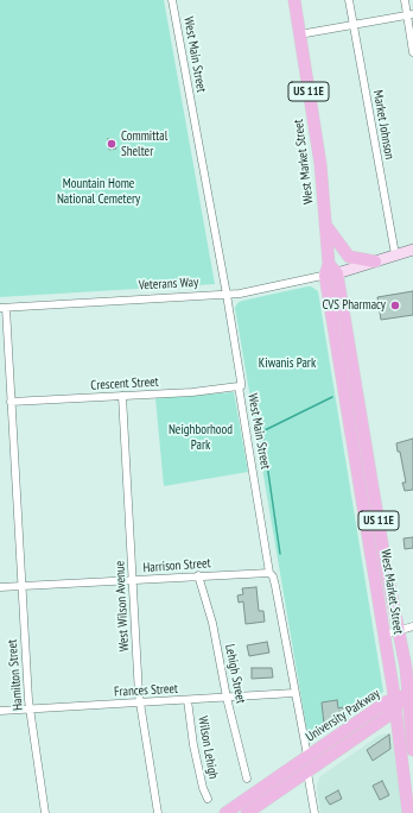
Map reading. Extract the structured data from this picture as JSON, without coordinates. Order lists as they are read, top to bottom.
{
  "streets": {
    "main road": ["US 11E", "West Market Street", "University Parkway"],
    "street": [
      "West Main Street",
      "Market Johnson",
      "Veterans Way",
      "Crescent Street",
      "Harrison Street",
      "West Wilson Avenue",
      "Lehigh Street",
      "Hamilton Street",
      "Frances Street",
      "Wilson Lehigh"
    ]
  },
  "crossings": [
    ["West Main Street", "Veterans Way"],
    ["West Main Street", "Crescent Street"],
    ["West Main Street", "Harrison Street"],
    ["West Main Street", "Frances Street"],
    ["West Main Street", "University Parkway"],
    ["West Market Street", "Veterans Way"],
    ["West Market Street", "University Parkway"],
    ["Veterans Way", "Hamilton Street"],
    ["Crescent Street", "West Wilson Avenue"],
    ["Crescent Street", "Hamilton Street"],
    ["Harrison Street", "West Wilson Avenue"],
    ["Harrison Street", "Lehigh Street"],
    ["Harrison Street", "Hamilton Street"],
    ["West Wilson Avenue", "Frances Street"],
    ["Lehigh Street", "Frances Street"],
    ["Hamilton Street", "Frances Street"],
    ["Frances Street", "Wilson Lehigh"]
  ],
  "parks": ["Mountain Home National Cemetery", "Kiwanis Park", "Neighborhood Park"],
  "places": ["Committal Shelter", "CVS Pharmacy"]
}
